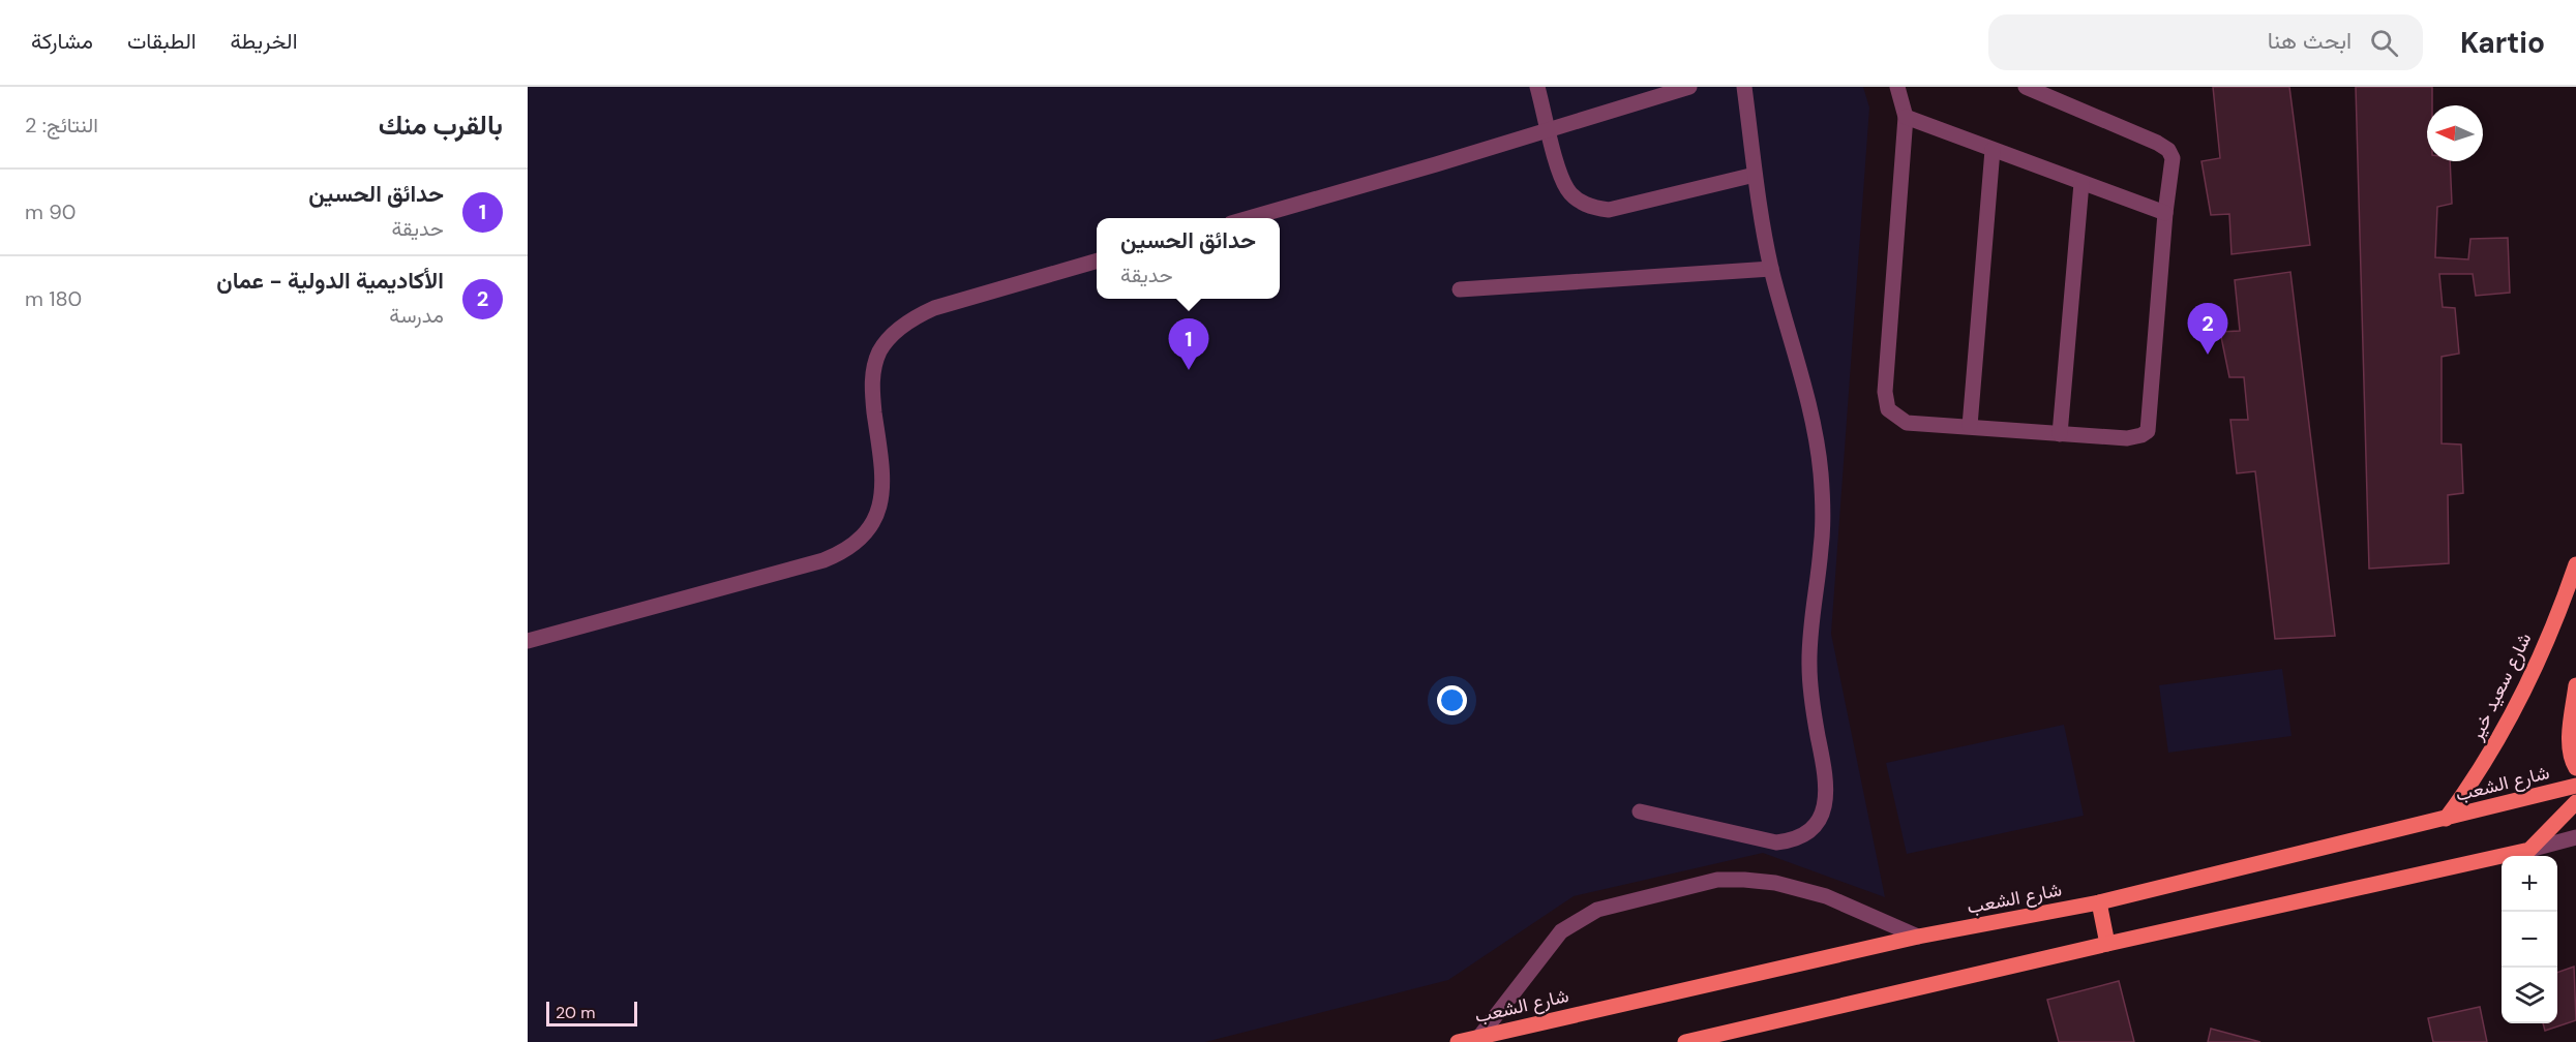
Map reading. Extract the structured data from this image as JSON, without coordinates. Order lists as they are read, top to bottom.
{
  "streets": {
    "main road": ["شارع سعيد خير", "شارع الشعب"]
  },
  "crossings": [
    ["شارع سعيد خير", "شارع الشعب"]
  ],
  "scale_bar": "20 m",
  "north": "left",
  "page": {
    "header": "Kartio",
    "search": "ابحث هنا",
    "nav": ["الخريطة", "الطبقات", "مشاركة"],
    "heading": ["بالقرب منك", "النتائج: 2"],
    "list": [
      {
        "mark": "1",
        "name": "حدائق الحسين",
        "note": "حديقة",
        "value": "90 m"
      },
      {
        "mark": "2",
        "name": "الأكاديمية الدولية - عمان",
        "note": "مدرسة",
        "value": "180 m"
      }
    ],
    "popup": ["حدائق الحسين", "حديقة"],
    "pins": ["2", "1"],
    "map_buttons": ["+", "−"],
    "scale": "20 m"
  }
}
